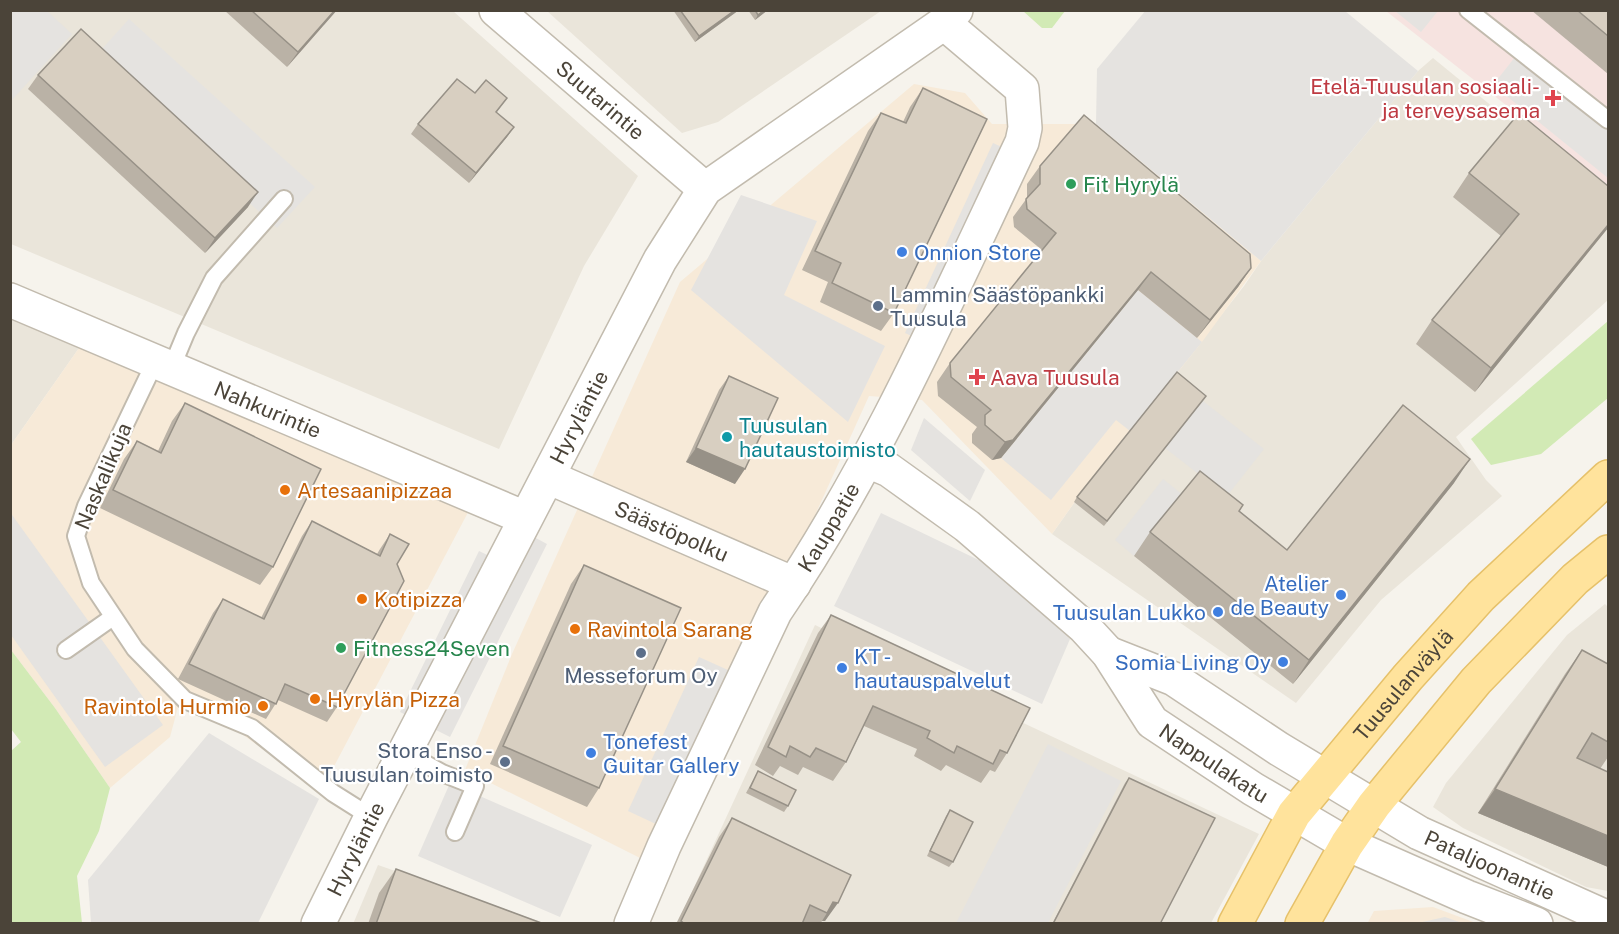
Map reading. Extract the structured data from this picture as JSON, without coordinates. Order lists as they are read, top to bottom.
{
  "streets": {
    "main road": ["Tuusulanväylä"],
    "street": [
      "Suutarintie",
      "Nahkurintie",
      "Hyryläntie",
      "Kauppatie",
      "Säästöpolku",
      "Nappulakatu",
      "Pataljoonantie"
    ],
    "lane": ["Naskalikuja"]
  },
  "crossings": [
    ["Suutarintie", "Hyryläntie"],
    ["Nahkurintie", "Hyryläntie"],
    ["Nahkurintie", "Naskalikuja"],
    ["Hyryläntie", "Naskalikuja"],
    ["Hyryläntie", "Kauppatie"],
    ["Hyryläntie", "Säästöpolku"],
    ["Kauppatie", "Säästöpolku"],
    ["Kauppatie", "Nappulakatu"],
    ["Tuusulanväylä", "Nappulakatu"],
    ["Nappulakatu", "Pataljoonantie"]
  ],
  "places": {
    "health": ["Etelä-Tuusulan sosiaali- ja terveysasema", "Aava Tuusula"],
    "other": [
      "Fit Hyrylä",
      "Onnion Store",
      "Lammin Säästöpankki Tuusula",
      "Tuusulan hautaustoimisto",
      "Artesaanipizzaa",
      "Atelier de Beauty",
      "Kotipizza",
      "Tuusulan Lukko",
      "Ravintola Sarang",
      "Fitness24Seven",
      "Messeforum Oy",
      "Somia Living Oy",
      "KT - hautauspalvelut",
      "Hyrylän Pizza",
      "Ravintola Hurmio",
      "Tonefest Guitar Gallery",
      "Stora Enso - Tuusulan toimisto"
    ]
  }
}
